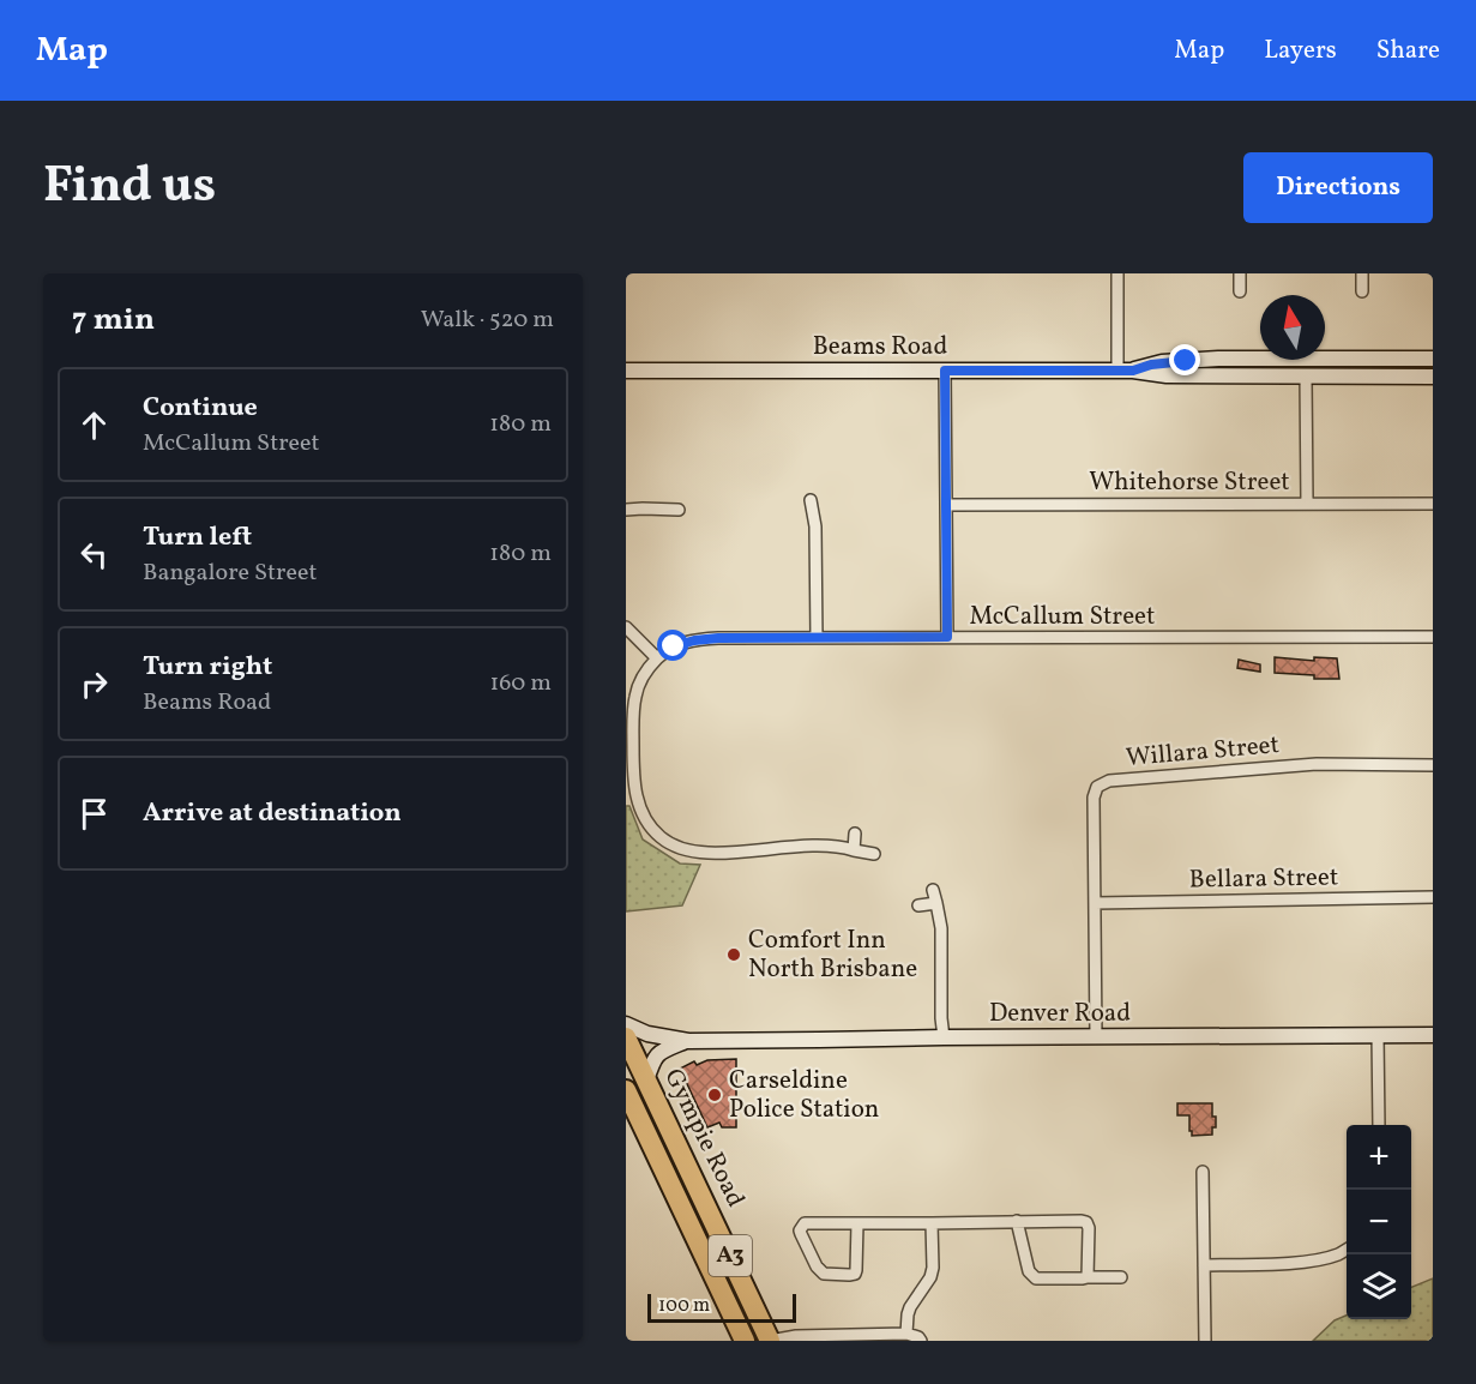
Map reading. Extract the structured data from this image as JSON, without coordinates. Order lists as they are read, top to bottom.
{
  "streets": {
    "highway": ["Gympie Road", "A3"],
    "main road": ["Beams Road", "Denver Road"],
    "street": [
      "Whitehorse Street",
      "McCallum Street",
      "Willara Street",
      "Bellara Street"
    ]
  },
  "crossings": [
    ["Willara Street", "Bellara Street"],
    ["Willara Street", "Denver Road"],
    ["Denver Road", "Gympie Road"]
  ],
  "places": ["Comfort Inn North Brisbane", "Carseldine Police Station"],
  "scale_bar": "100 m",
  "north": "top",
  "page": {
    "header": "Map",
    "nav": ["Map", "Layers", "Share"],
    "title": "Find us",
    "buttons": "Directions",
    "heading": ["7 min", "Walk · 520 m"],
    "list": [
      ["Continue", "McCallum Street", "180 m"],
      ["Turn left", "Bangalore Street", "180 m"],
      ["Turn right", "Beams Road", "160 m"],
      "Arrive at destination"
    ],
    "map_buttons": ["+", "−"],
    "scale": "100 m"
  }
}
